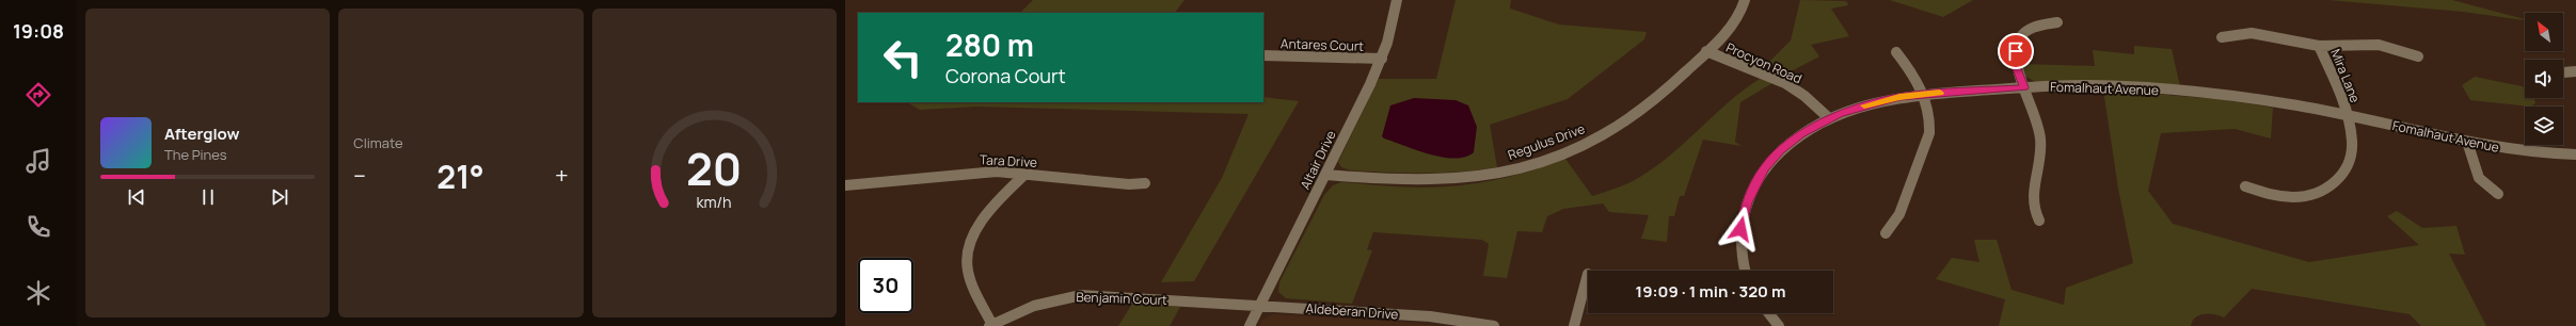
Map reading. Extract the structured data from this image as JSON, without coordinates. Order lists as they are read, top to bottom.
{
  "streets": {
    "street": [
      "Antares Court",
      "Procyon Road",
      "Mira Lane",
      "Fomalhaut Avenue",
      "Regulus Drive",
      "Altair Drive",
      "Tara Drive",
      "Benjamin Court",
      "Aldeberan Drive"
    ]
  },
  "crossings": [
    ["Antares Court", "Altair Drive"],
    ["Procyon Road", "Fomalhaut Avenue"],
    ["Procyon Road", "Regulus Drive"],
    ["Mira Lane", "Fomalhaut Avenue"],
    ["Regulus Drive", "Altair Drive"],
    ["Altair Drive", "Benjamin Court"],
    ["Altair Drive", "Aldeberan Drive"],
    ["Benjamin Court", "Aldeberan Drive"]
  ],
  "north": "top left",
  "page": {
    "tabs": "19:08",
    "tile": "Climate",
    "turn": ["280 m", "Corona Court"],
    "song": ["Afterglow", "The Pines"],
    "heat": ["−", "21°", "+"],
    "limit": "30",
    "trip": "19:09 · 1 min · 320 m",
    "gauge": ["20", "km/h"]
  }
}
